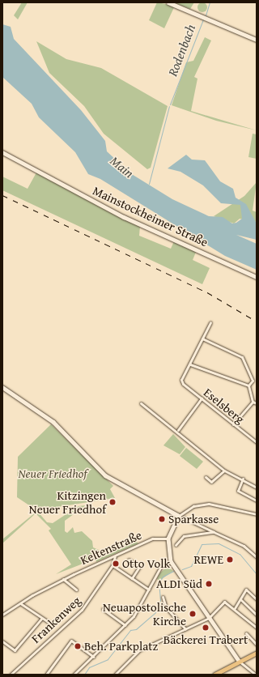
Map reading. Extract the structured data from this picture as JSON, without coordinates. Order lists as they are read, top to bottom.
{
  "streets": {
    "street": [
      "Mainstockheimer Straße",
      "Eselsberg",
      "Keltenstraße",
      "Frankenweg"
    ]
  },
  "crossings": [
    ["Keltenstraße", "Frankenweg"]
  ],
  "water": ["Rodenbach", "Main"],
  "parks": ["Neuer Friedhof"],
  "places": [
    "Kitzingen Neuer Friedhof",
    "Sparkasse",
    "REWE",
    "Otto Volk",
    "ALDI Süd",
    "Neuapostolische Kirche",
    "Bäckerei Trabert",
    "Beh. Parkplatz"
  ]
}
